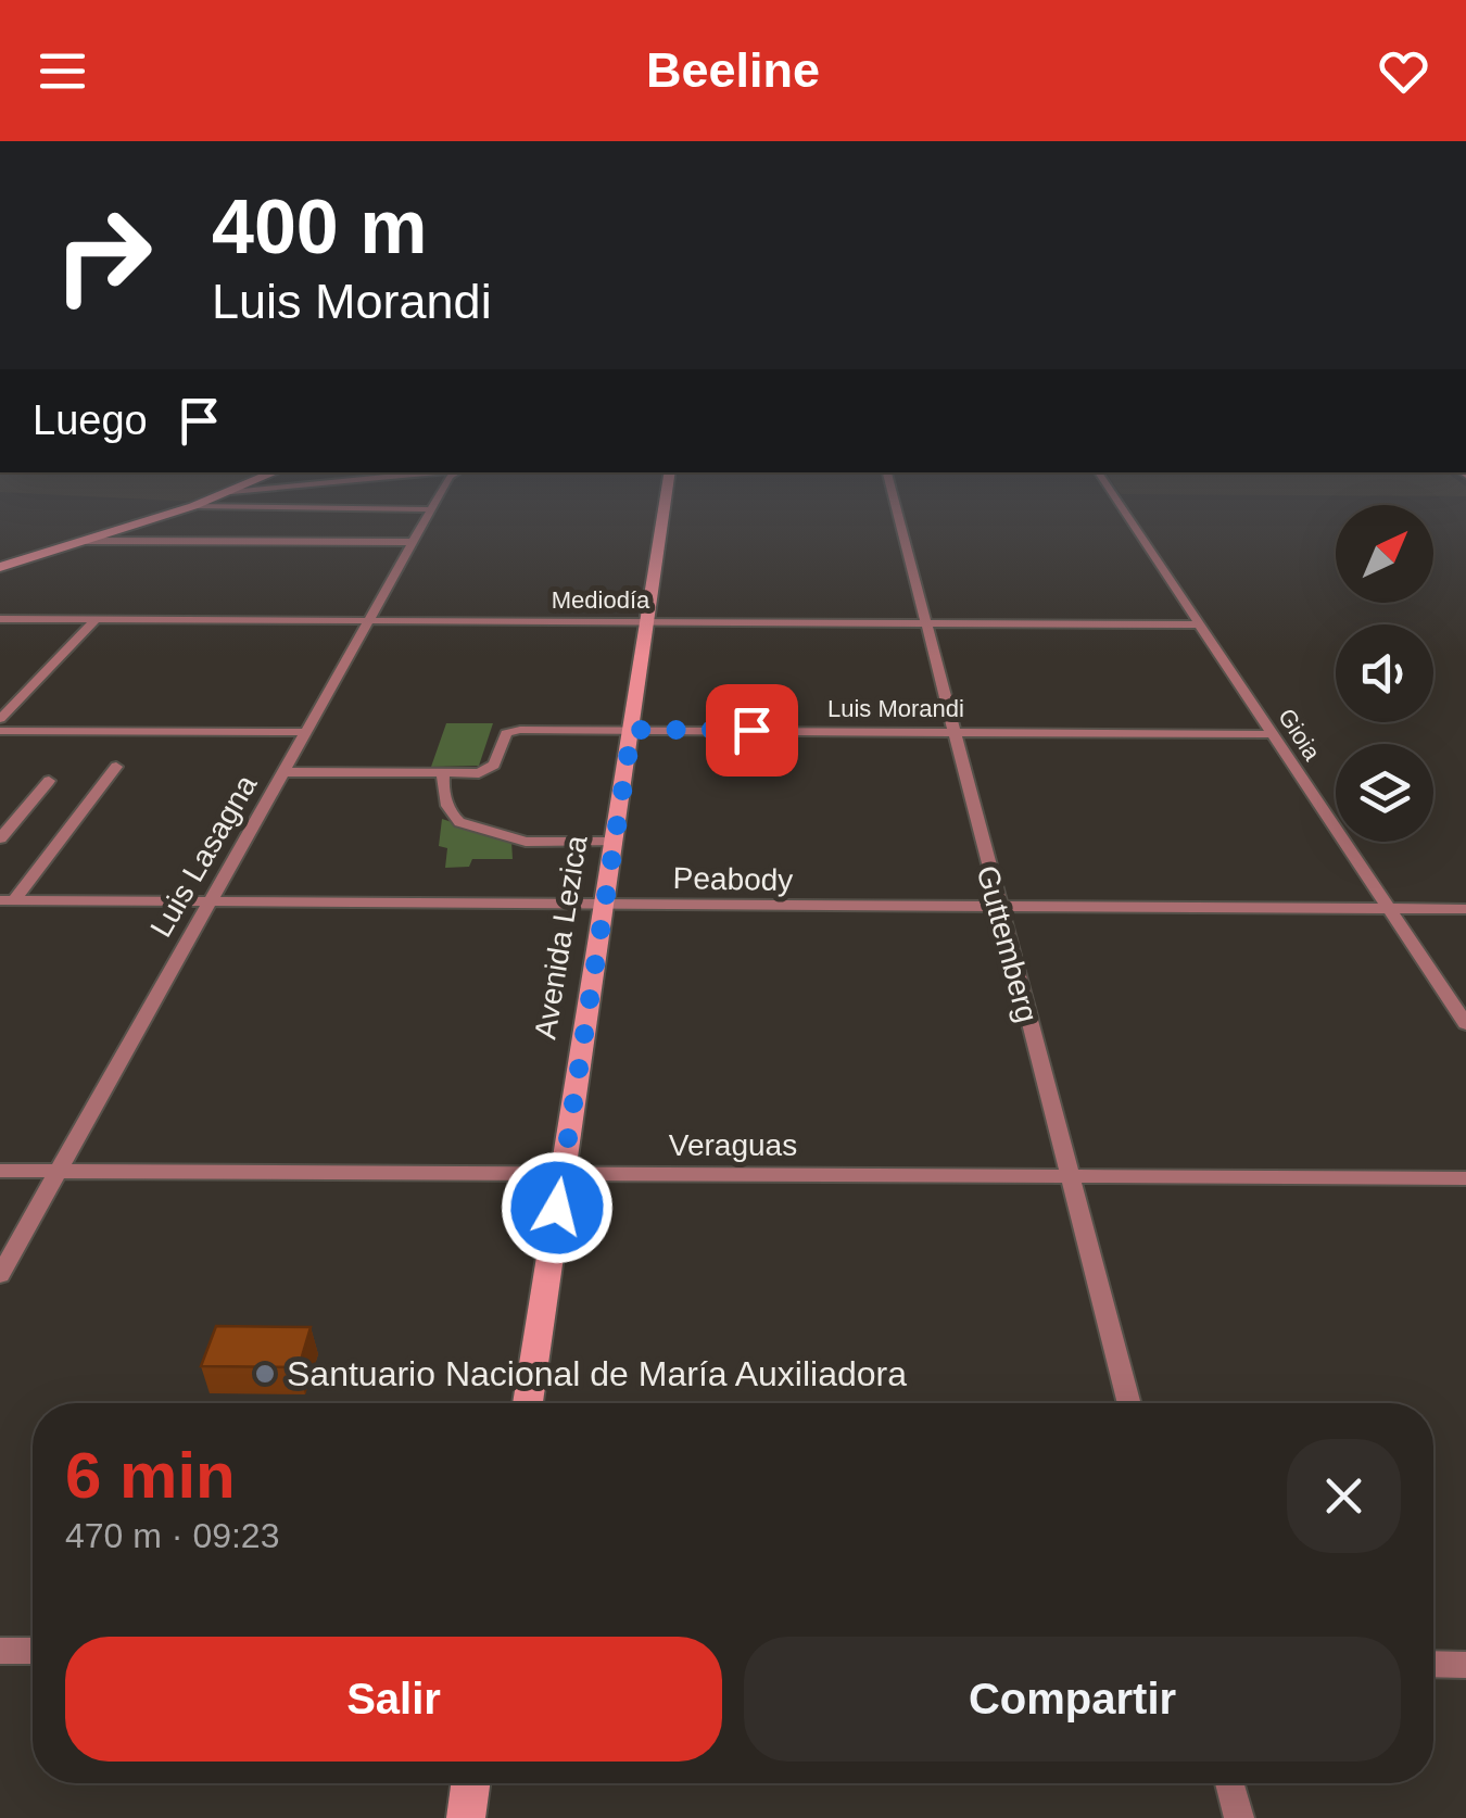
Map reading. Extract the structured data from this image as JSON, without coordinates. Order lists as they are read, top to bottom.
{
  "streets": {
    "street": [
      "Mediodía",
      "Luis Morandi",
      "Gioia",
      "Luis Lasagna",
      "Peabody",
      "Avenida Lezica",
      "Guttemberg",
      "Veraguas"
    ]
  },
  "crossings": [
    ["Mediodía", "Gioia"],
    ["Mediodía", "Luis Lasagna"],
    ["Mediodía", "Avenida Lezica"],
    ["Mediodía", "Guttemberg"],
    ["Luis Morandi", "Gioia"],
    ["Luis Morandi", "Luis Lasagna"],
    ["Luis Morandi", "Avenida Lezica"],
    ["Luis Morandi", "Guttemberg"],
    ["Gioia", "Peabody"],
    ["Luis Lasagna", "Peabody"],
    ["Luis Lasagna", "Veraguas"],
    ["Peabody", "Avenida Lezica"],
    ["Peabody", "Guttemberg"],
    ["Avenida Lezica", "Veraguas"],
    ["Guttemberg", "Veraguas"]
  ],
  "places": ["Santuario Nacional de María Auxiliadora"],
  "north": "top right",
  "page": {
    "header": "Beeline",
    "turn": ["400 m", "Luis Morandi"],
    "then": "Luego",
    "heading": ["6 min", "470 m · 09:23"],
    "buttons": ["Salir", "Compartir"]
  }
}
